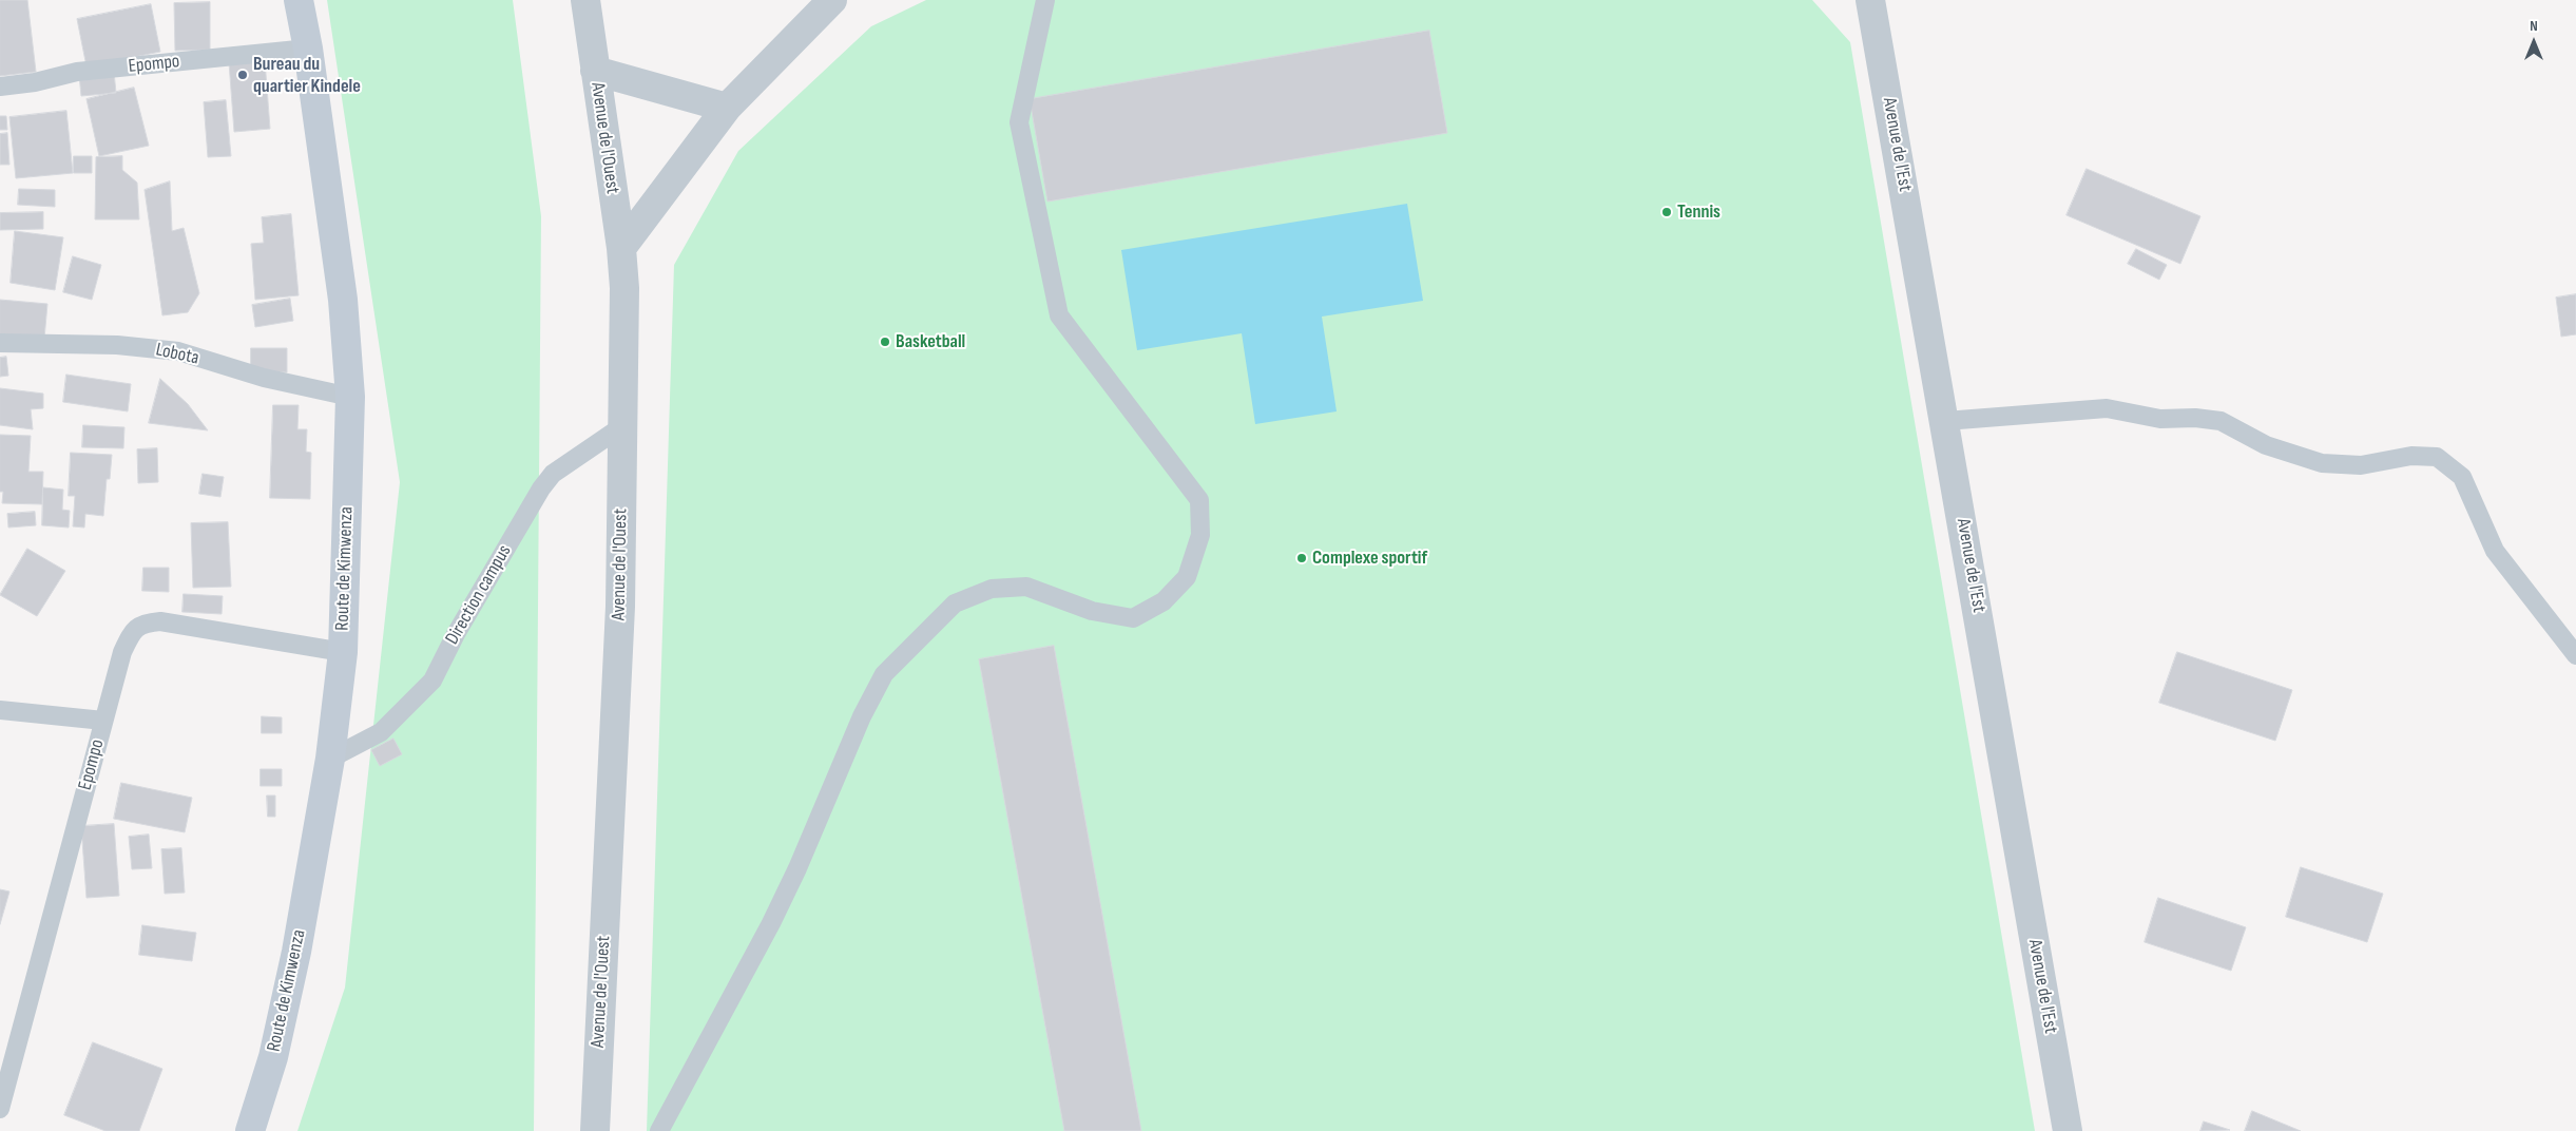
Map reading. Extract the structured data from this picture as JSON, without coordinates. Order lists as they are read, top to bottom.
{
  "streets": {
    "street": ["Avenue de l'Ouest", "Avenue de l'Est", "Route de Kimwenza"],
    "lane": ["Epompo", "Lobota", "Direction campus"]
  },
  "crossings": [
    ["Epompo", "Route de Kimwenza"],
    ["Avenue de l'Ouest", "Direction campus"],
    ["Lobota", "Route de Kimwenza"],
    ["Route de Kimwenza", "Direction campus"]
  ],
  "places": [
    "Bureau du quartier Kindele",
    "Tennis",
    "Basketball",
    "Complexe sportif"
  ],
  "north": "top"
}
